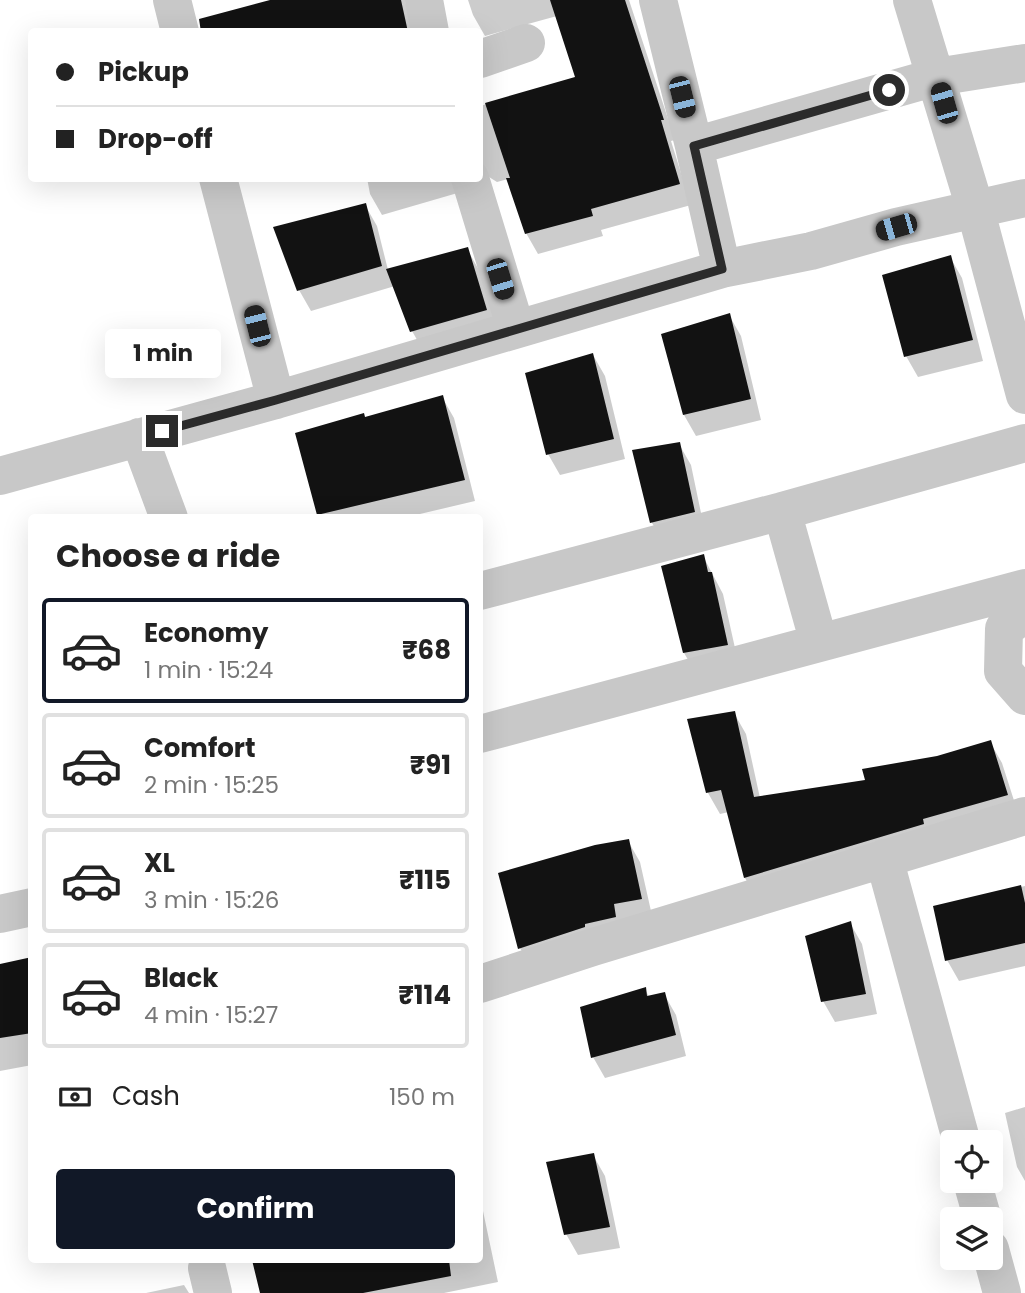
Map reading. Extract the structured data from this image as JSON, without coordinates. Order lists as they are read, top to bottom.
{
  "page": {
    "banner": ["Pickup", "Drop-off"],
    "bubble": "1 min",
    "heading": "Choose a ride",
    "list": [
      {
        "name": "Economy",
        "note": "1 min · 15:24",
        "value": "₹68"
      },
      {
        "name": "Comfort",
        "note": "2 min · 15:25",
        "value": "₹91"
      },
      {
        "name": "XL",
        "note": "3 min · 15:26",
        "value": "₹115"
      },
      {
        "name": "Black",
        "note": "4 min · 15:27",
        "value": "₹114"
      }
    ],
    "pay": ["Cash", "150 m"],
    "buttons": "Confirm"
  }
}
